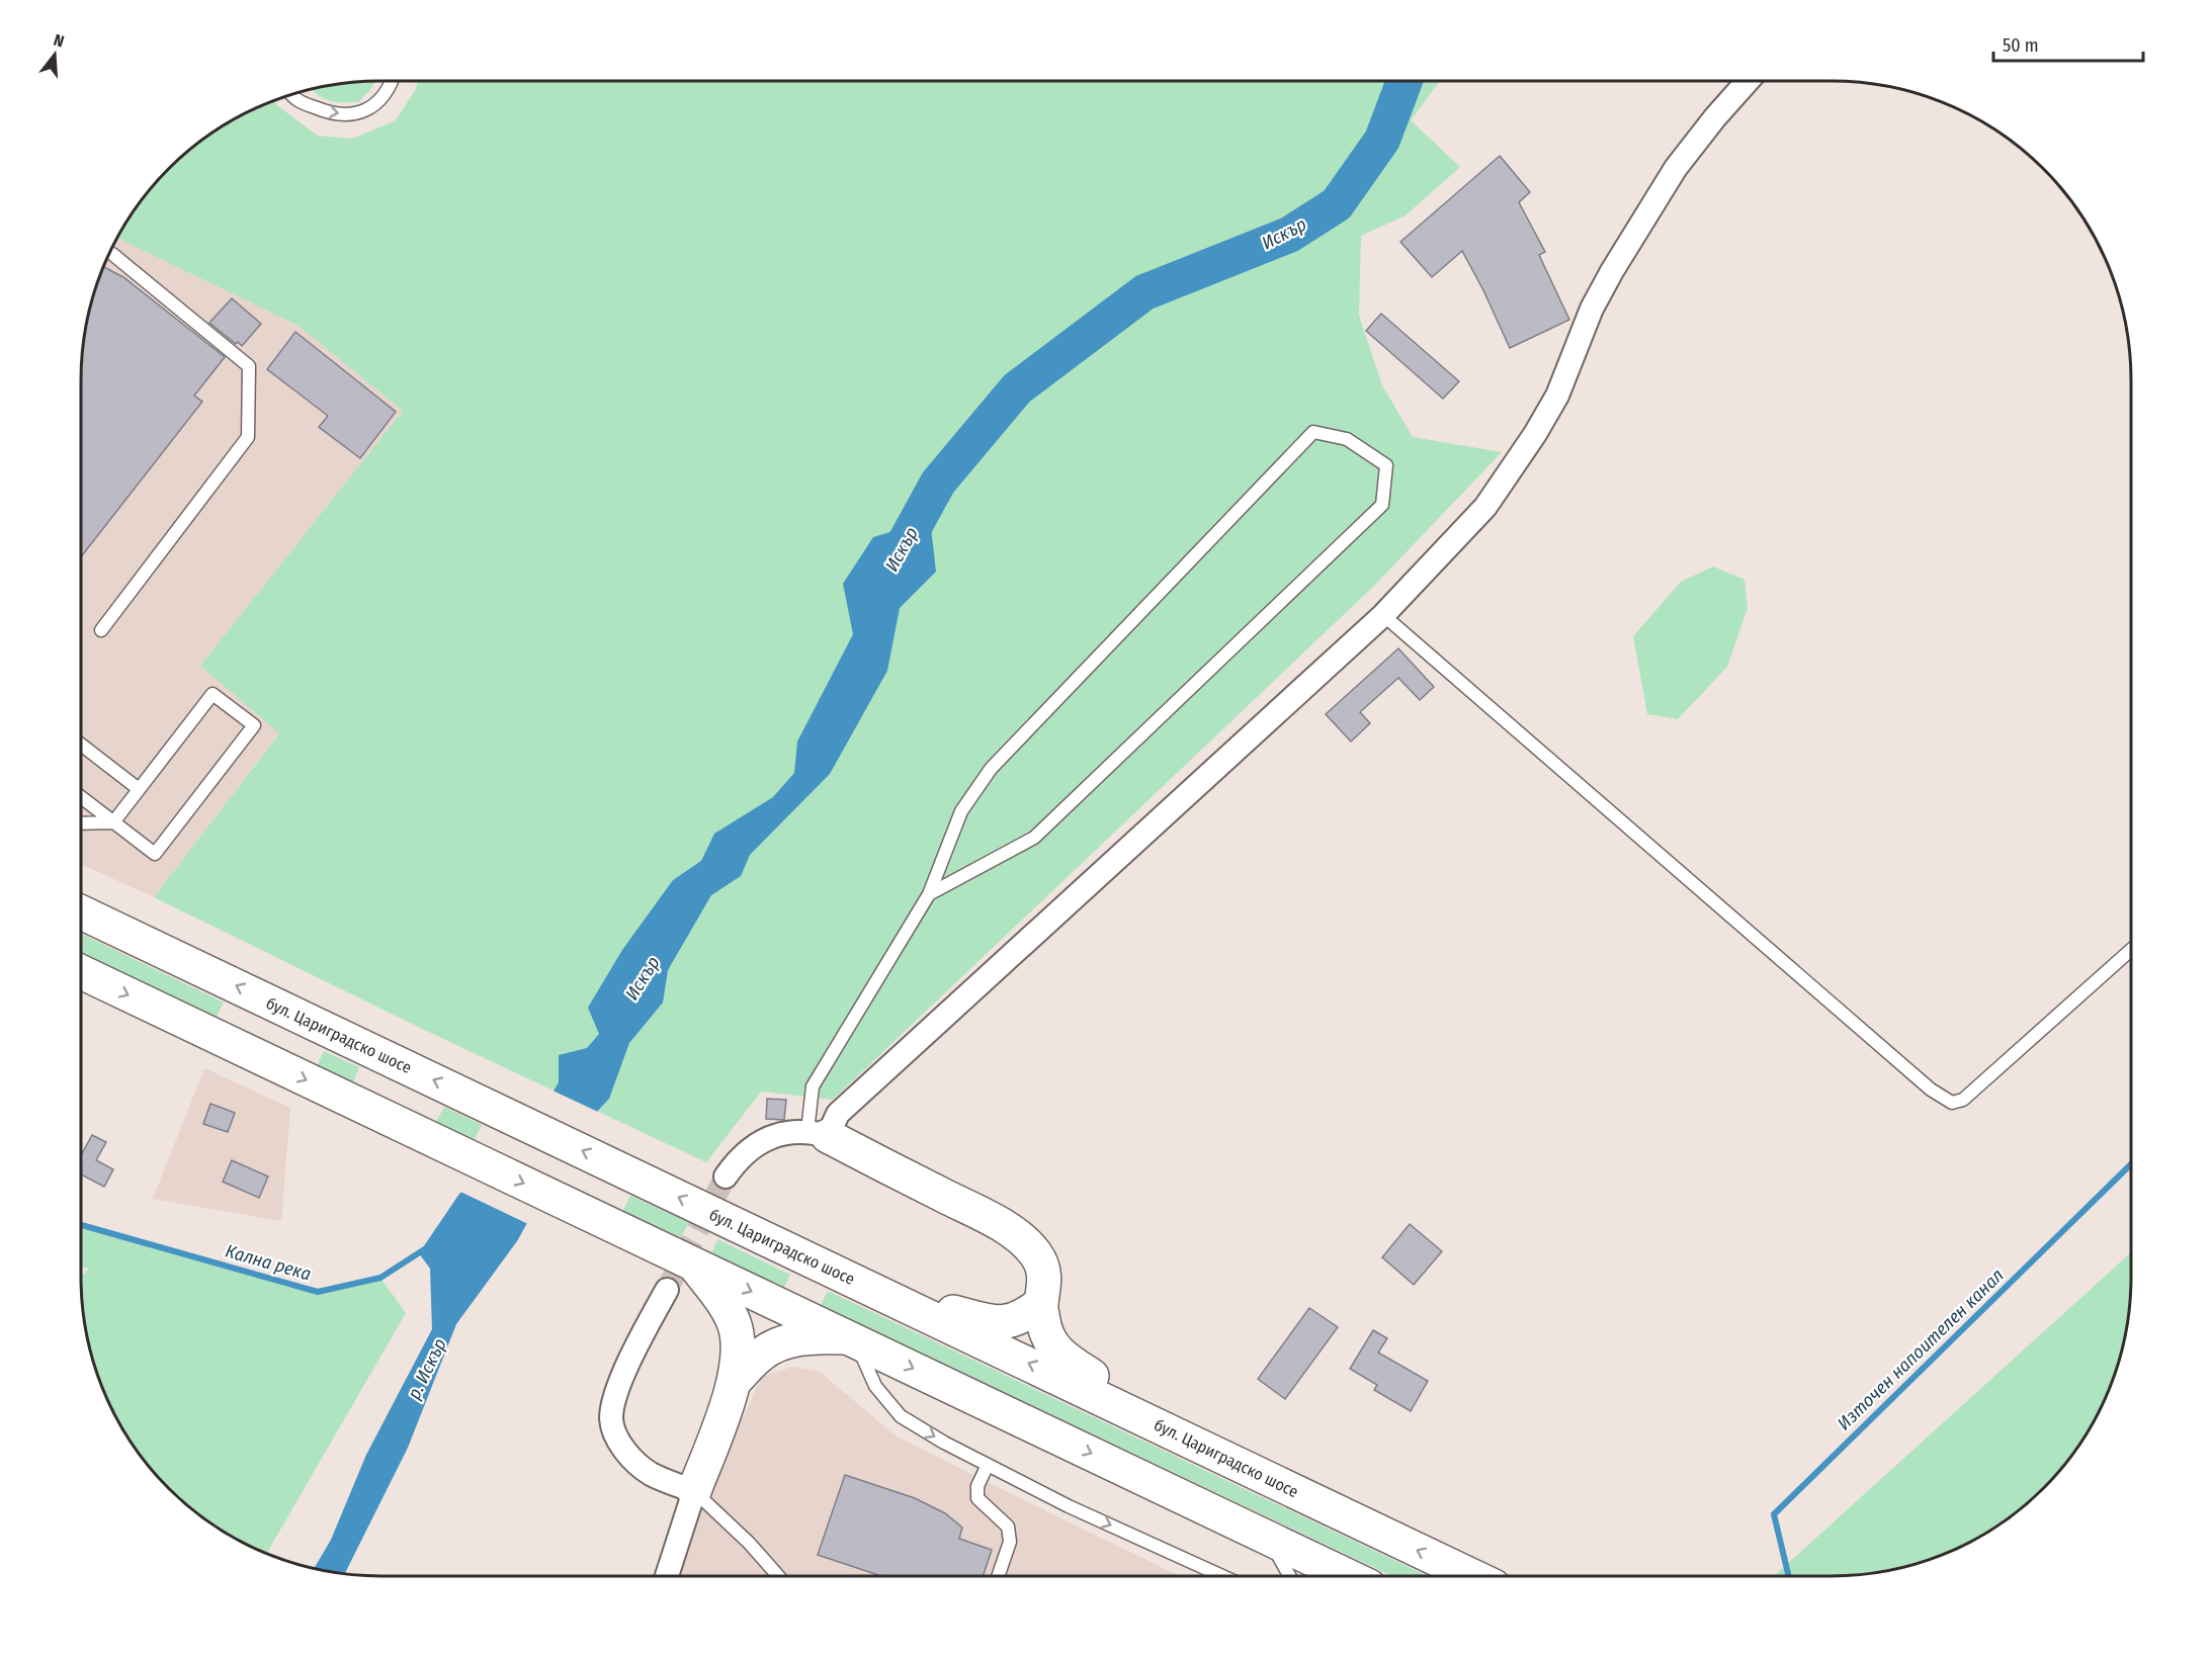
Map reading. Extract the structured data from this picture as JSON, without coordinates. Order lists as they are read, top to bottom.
{
  "streets": {
    "highway": ["бул. Цариградско шосе"]
  },
  "water": [
    "Искър",
    "Кална река",
    "Източен напоителен канал",
    "р. Искър"
  ],
  "scale_bar": "50 m",
  "north": "top"
}
